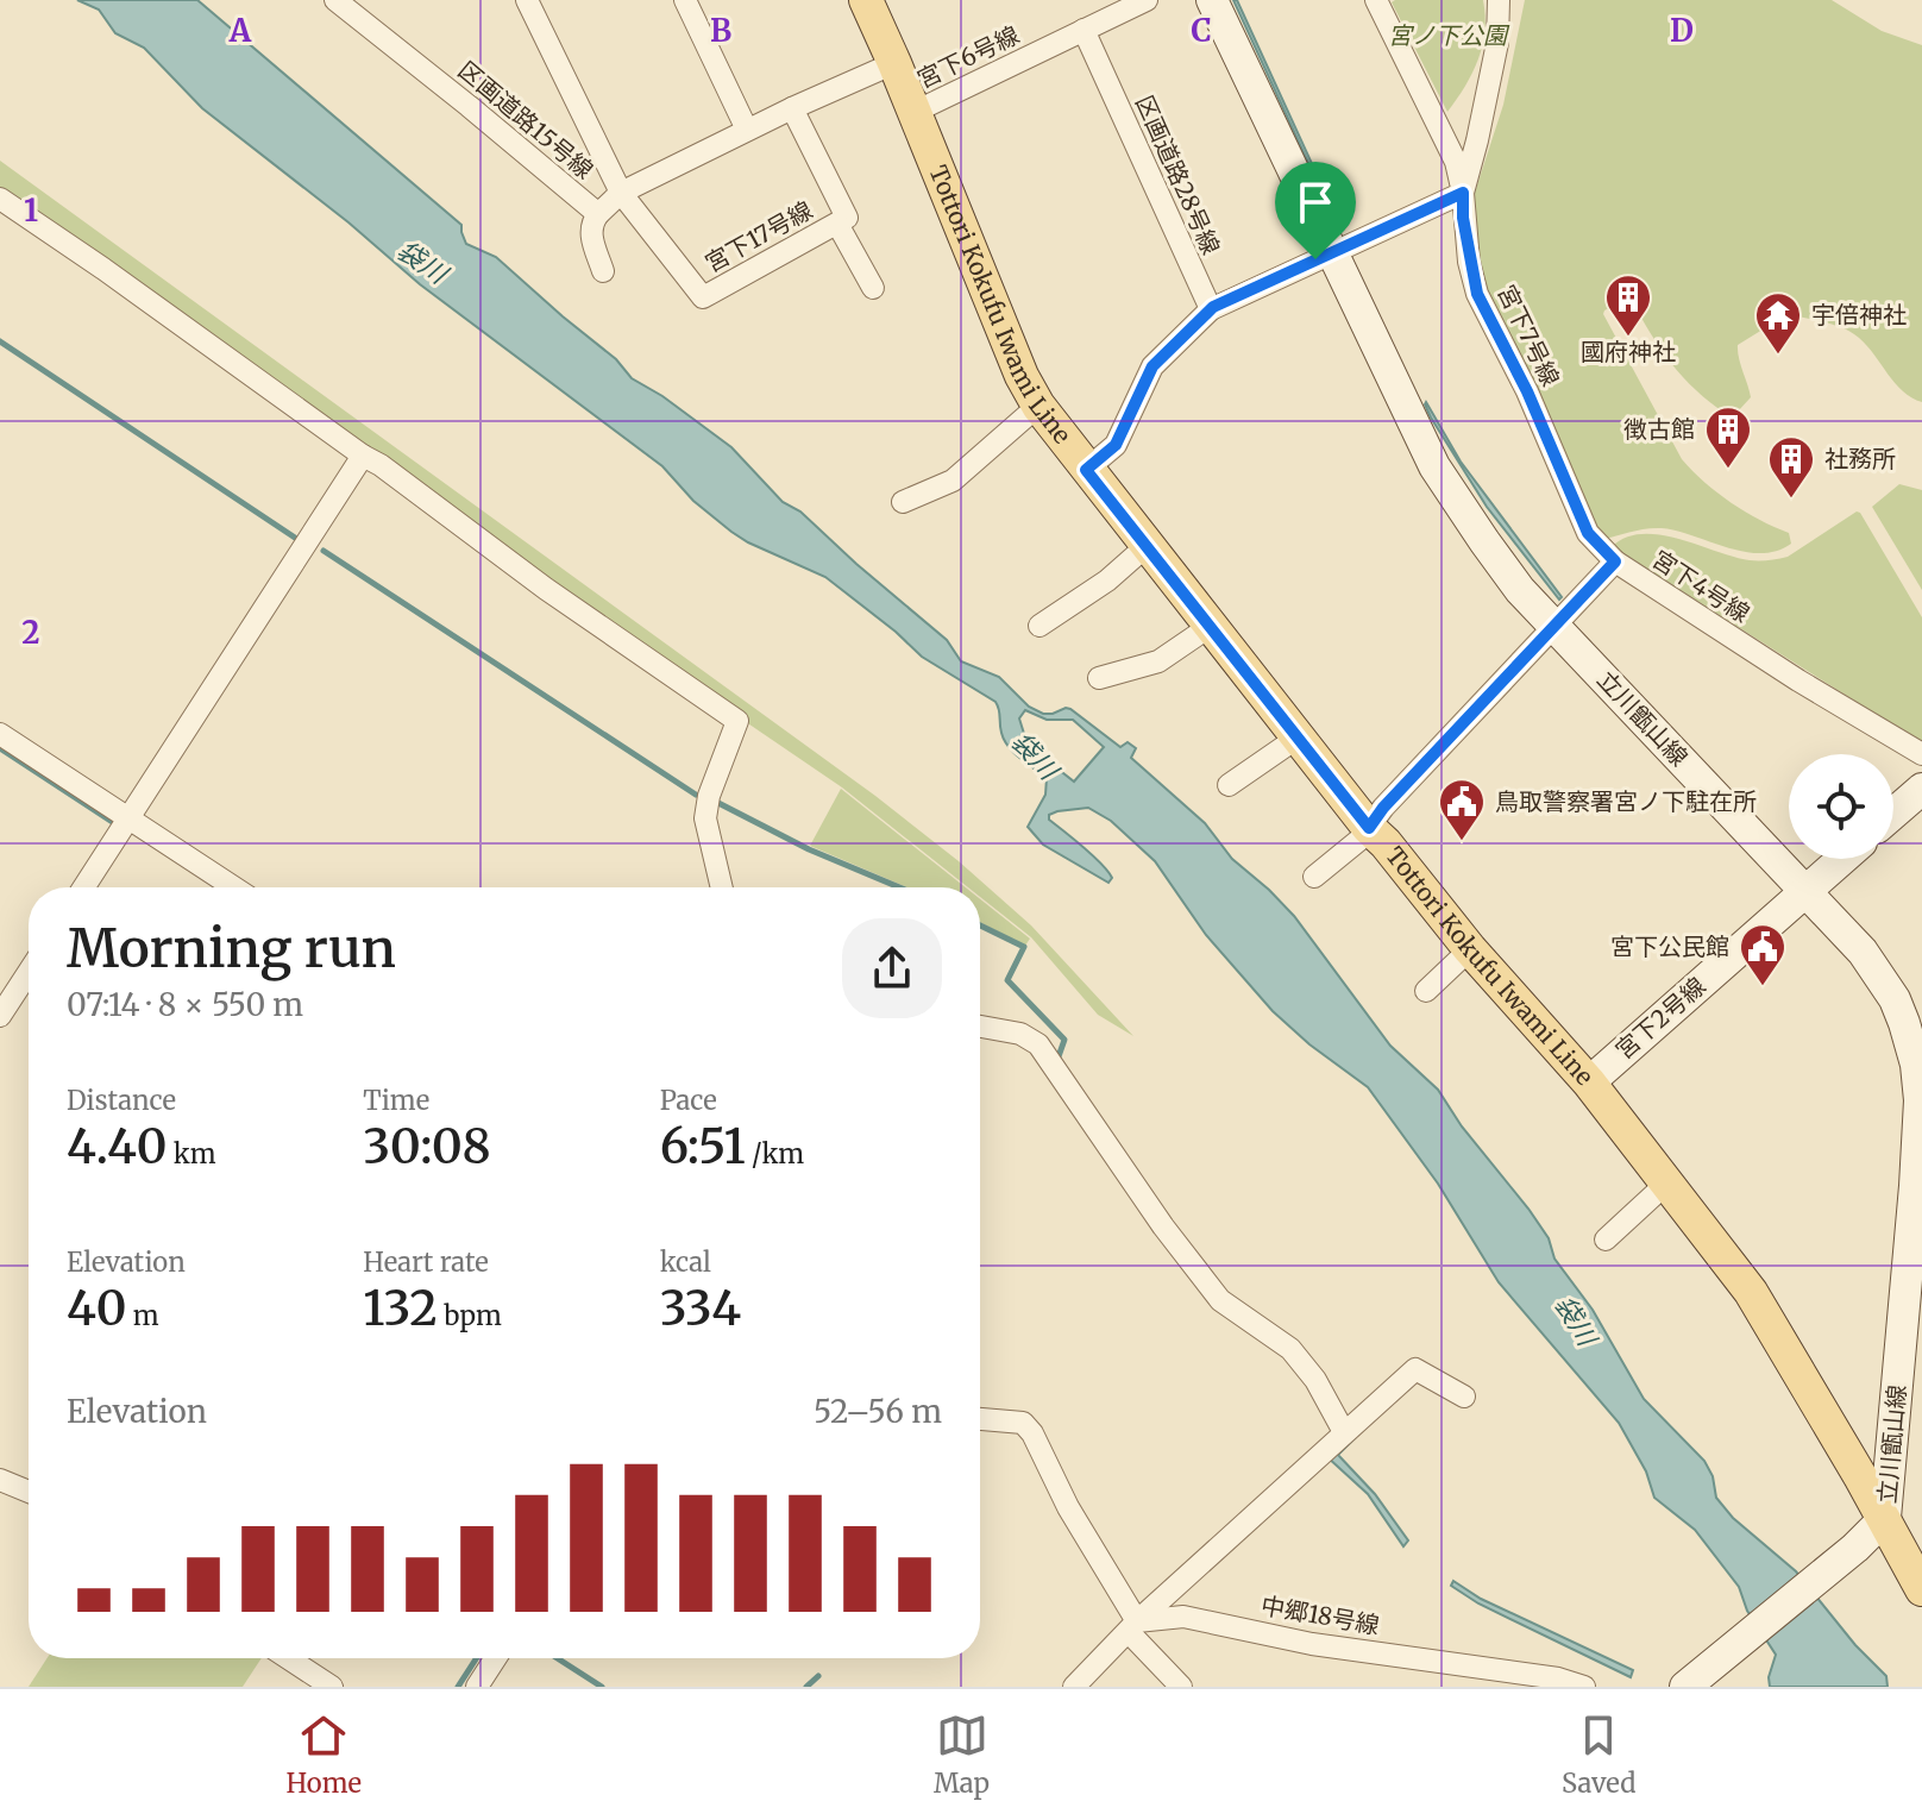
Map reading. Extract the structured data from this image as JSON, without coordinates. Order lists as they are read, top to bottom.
{
  "streets": {
    "main road": ["Tottori Kokufu Iwami Line"],
    "street": [
      "宮下6号線",
      "区画道路15号線",
      "区画道路28号線",
      "宮下17号線",
      "宮下7号線",
      "宮下4号線",
      "立川甑山線",
      "宮下2号線",
      "中郷18号線"
    ]
  },
  "crossings": [
    ["宮下6号線", "区画道路28号線"],
    ["宮下6号線", "Tottori Kokufu Iwami Line"],
    ["区画道路15号線", "宮下17号線"],
    ["区画道路15号線", "Tottori Kokufu Iwami Line"],
    ["Tottori Kokufu Iwami Line", "宮下4号線"],
    ["Tottori Kokufu Iwami Line", "立川甑山線"],
    ["Tottori Kokufu Iwami Line", "宮下2号線"],
    ["宮下7号線", "宮下4号線"],
    ["宮下4号線", "立川甑山線"],
    ["立川甑山線", "宮下2号線"]
  ],
  "water": ["袋川"],
  "parks": ["宮ノ下公園"],
  "places": {
    "building": ["國府神社", "徴古館", "社務所"],
    "temple": ["宇倍神社"],
    "public building": ["鳥取警察署宮ノ下駐在所", "宮下公民館"]
  },
  "page": {
    "heading": ["Morning run", "07:14 · 8 × 550 m"],
    "stats": [
      ["Distance", "4.40 km"],
      ["Time", "30:08"],
      ["Pace", "6:51 /km"],
      ["Elevation", "40 m"],
      ["Heart rate", "132 bpm"],
      ["kcal", "334"]
    ],
    "chart": ["Elevation", "52–56 m"],
    "tabs": ["Home", "Map", "Saved"]
  },
  "grid": {
    "columns": [
      "A",
      "B",
      "C",
      "D"
    ],
    "rows": ["1", "2"]
  }
}
